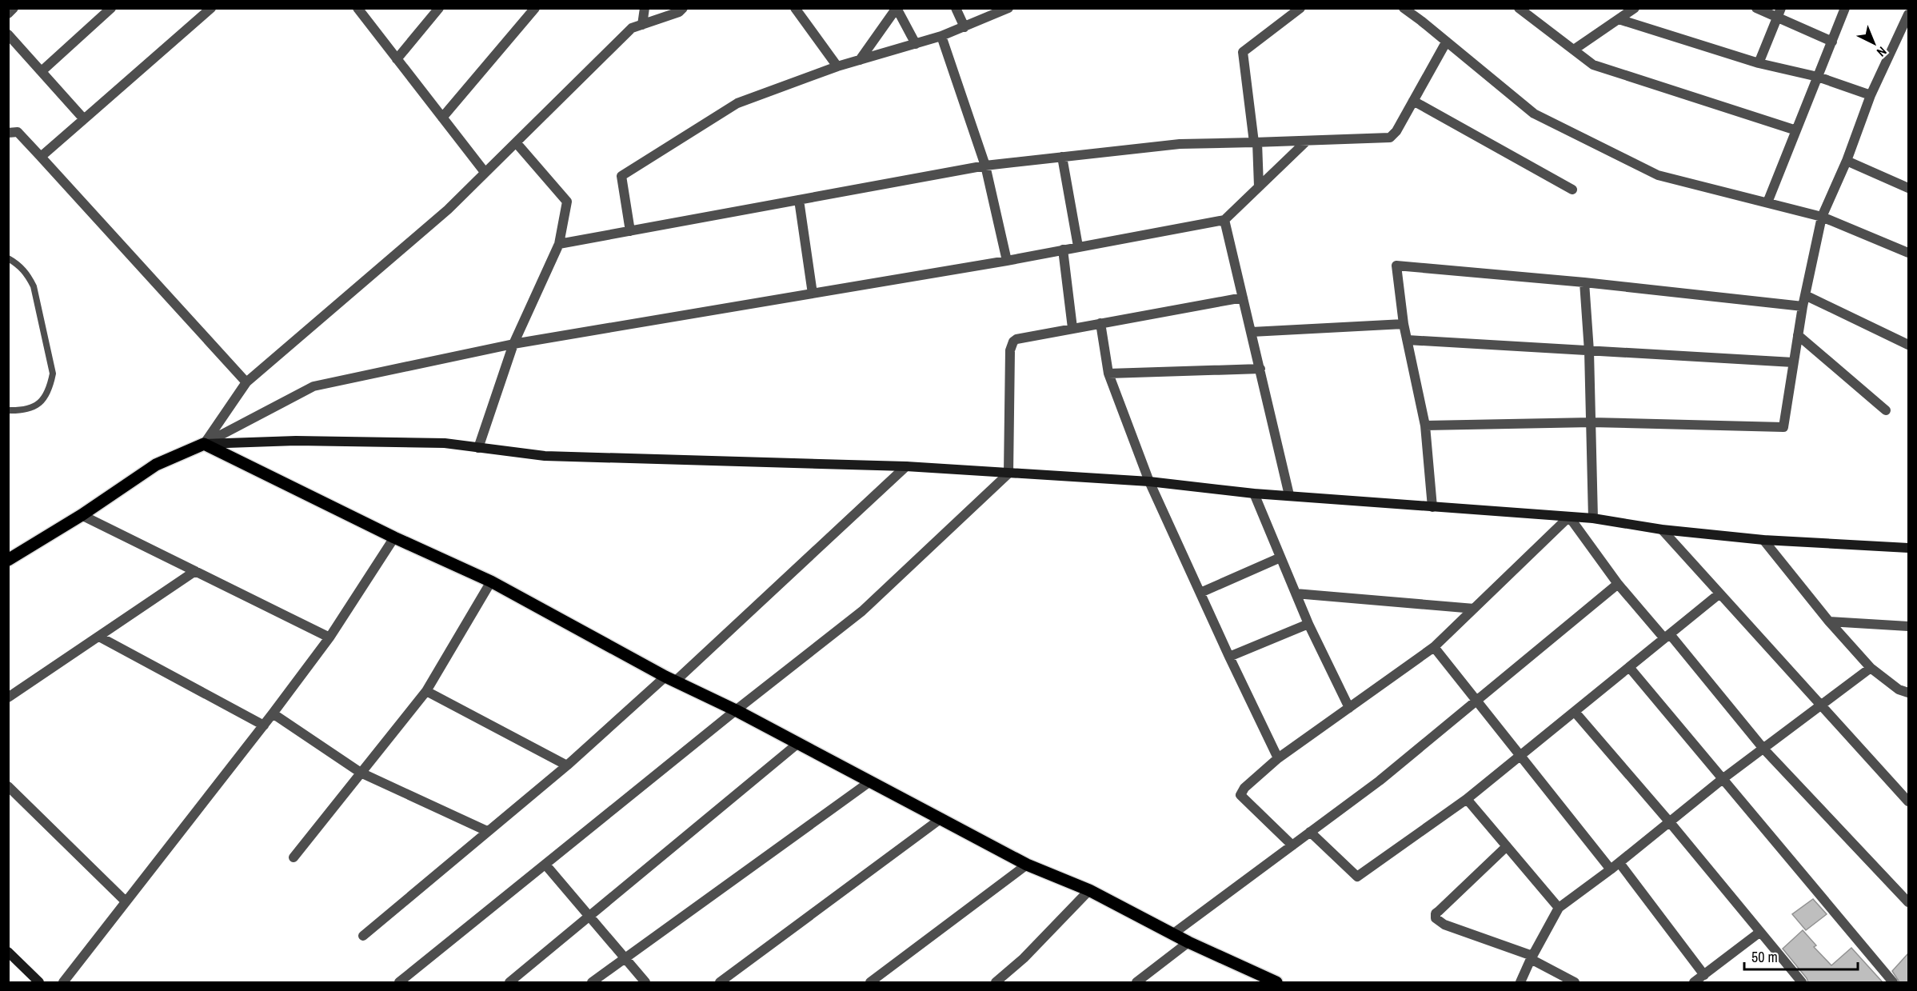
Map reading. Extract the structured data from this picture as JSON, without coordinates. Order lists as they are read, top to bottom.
{
  "scale_bar": "50 m",
  "north": "bottom right"
}
